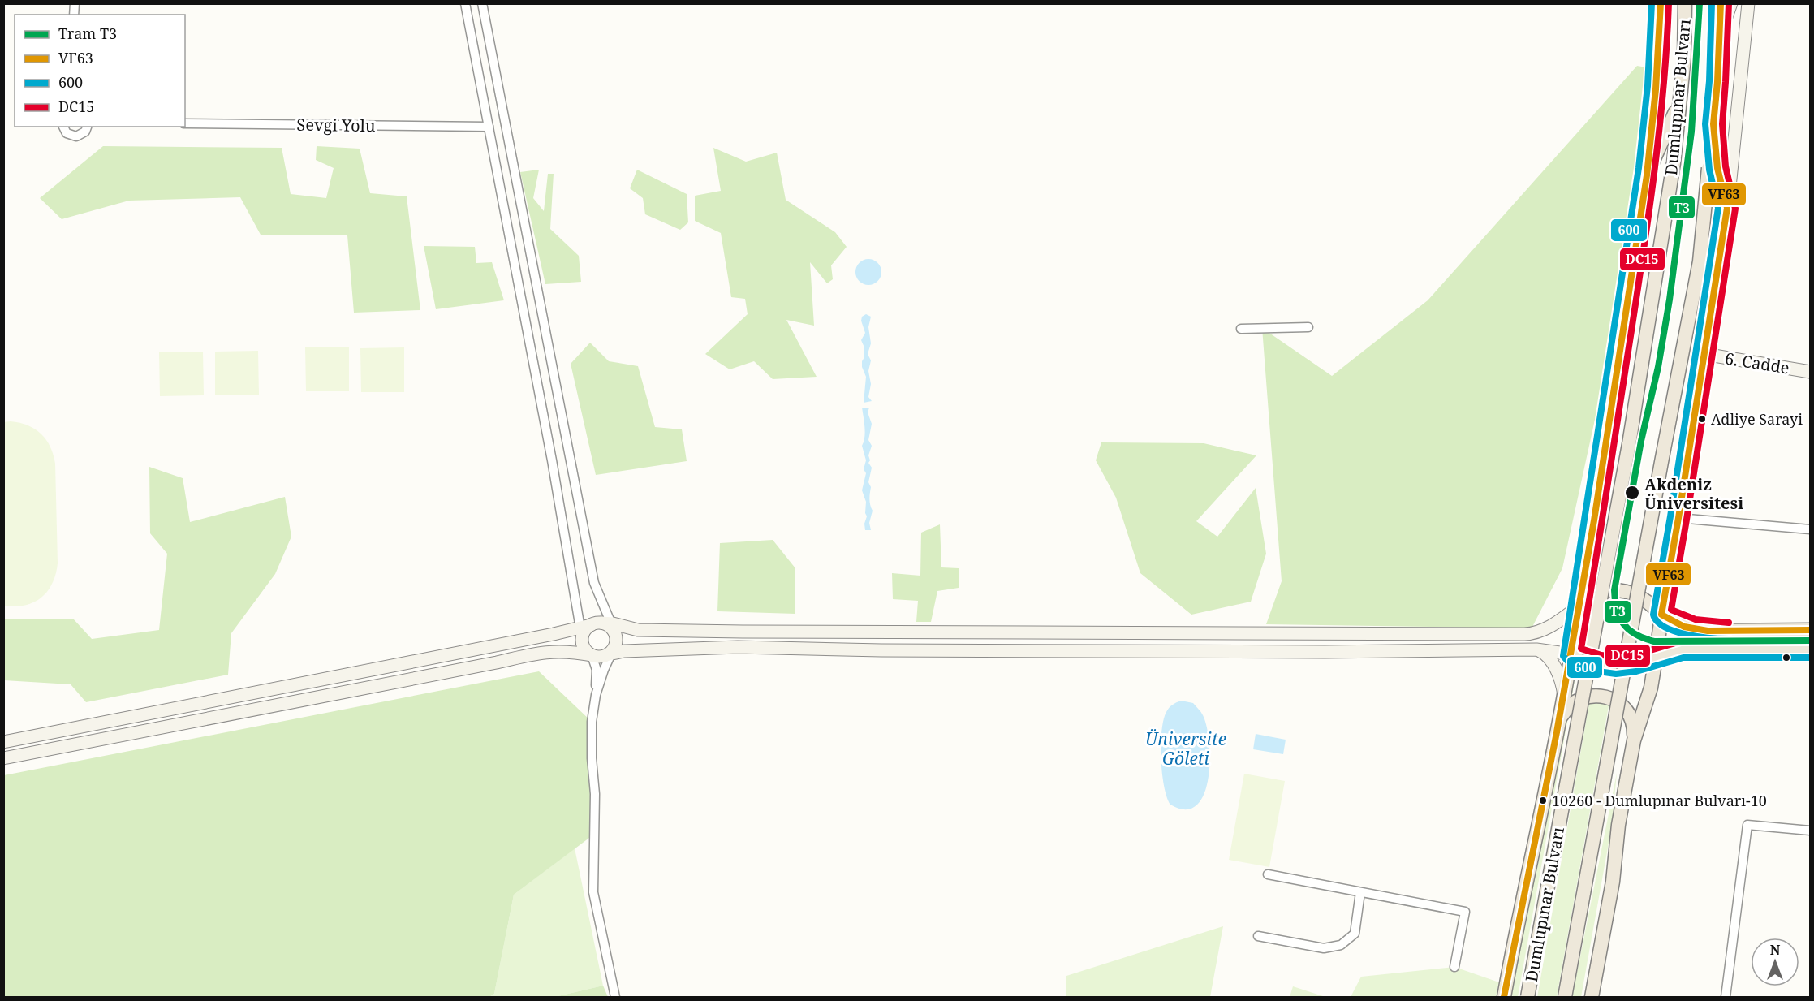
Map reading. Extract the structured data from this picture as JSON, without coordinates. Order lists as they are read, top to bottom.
{
  "streets": {
    "main road": ["Dumlupınar Bulvarı"],
    "street": ["Sevgi Yolu", "6. Cadde"]
  },
  "water": ["Üniversite Göleti"],
  "places": ["Adliye Sarayi", "Akdeniz Üniversitesi", "10260 - Dumlupınar Bulvarı-10"],
  "lines": [
    "tram line T3",
    "transit line VF63",
    "transit line 600",
    "transit line DC15"
  ],
  "legend": [
    "Tram T3",
    "VF63",
    "600",
    "DC15"
  ],
  "north": "top"
}
